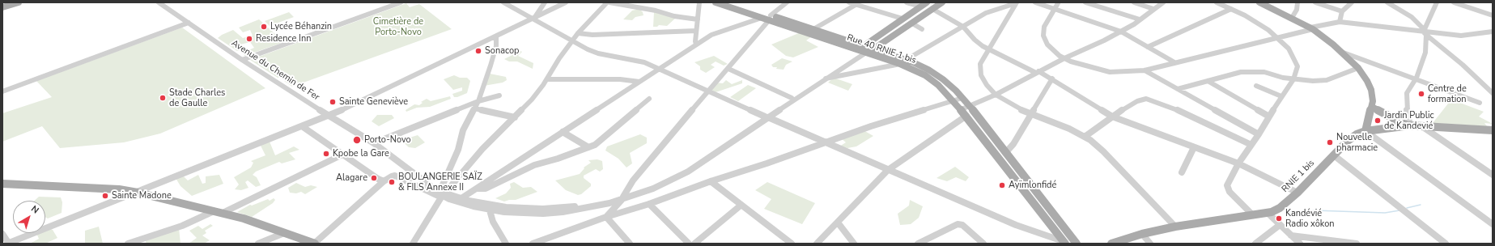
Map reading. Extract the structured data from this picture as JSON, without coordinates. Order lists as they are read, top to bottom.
{
  "streets": {
    "main road": ["Rue 40 RNIE 1 bis", "RNIE 1 bis"],
    "street": ["Avenue du Chemin de Fer"]
  },
  "parks": ["Cimetière de Porto-Novo"],
  "places": [
    "Lycée Béhanzin",
    "Residence Inn",
    "Sonacop",
    "Centre de formation",
    "Stade Charles de Gaulle",
    "Sainte Geneviève",
    "Jardin Public de Kandevié",
    "Porto-Novo",
    "Nouvelle pharmacie",
    "Kpobe la Gare",
    "Alagare",
    "BOULANGERIE SAÏZ & FILS Annexe II",
    "Ayïmlonfidé",
    "Sainte Madone",
    "Kandévié Radio xôkon"
  ],
  "north": "top right"
}
